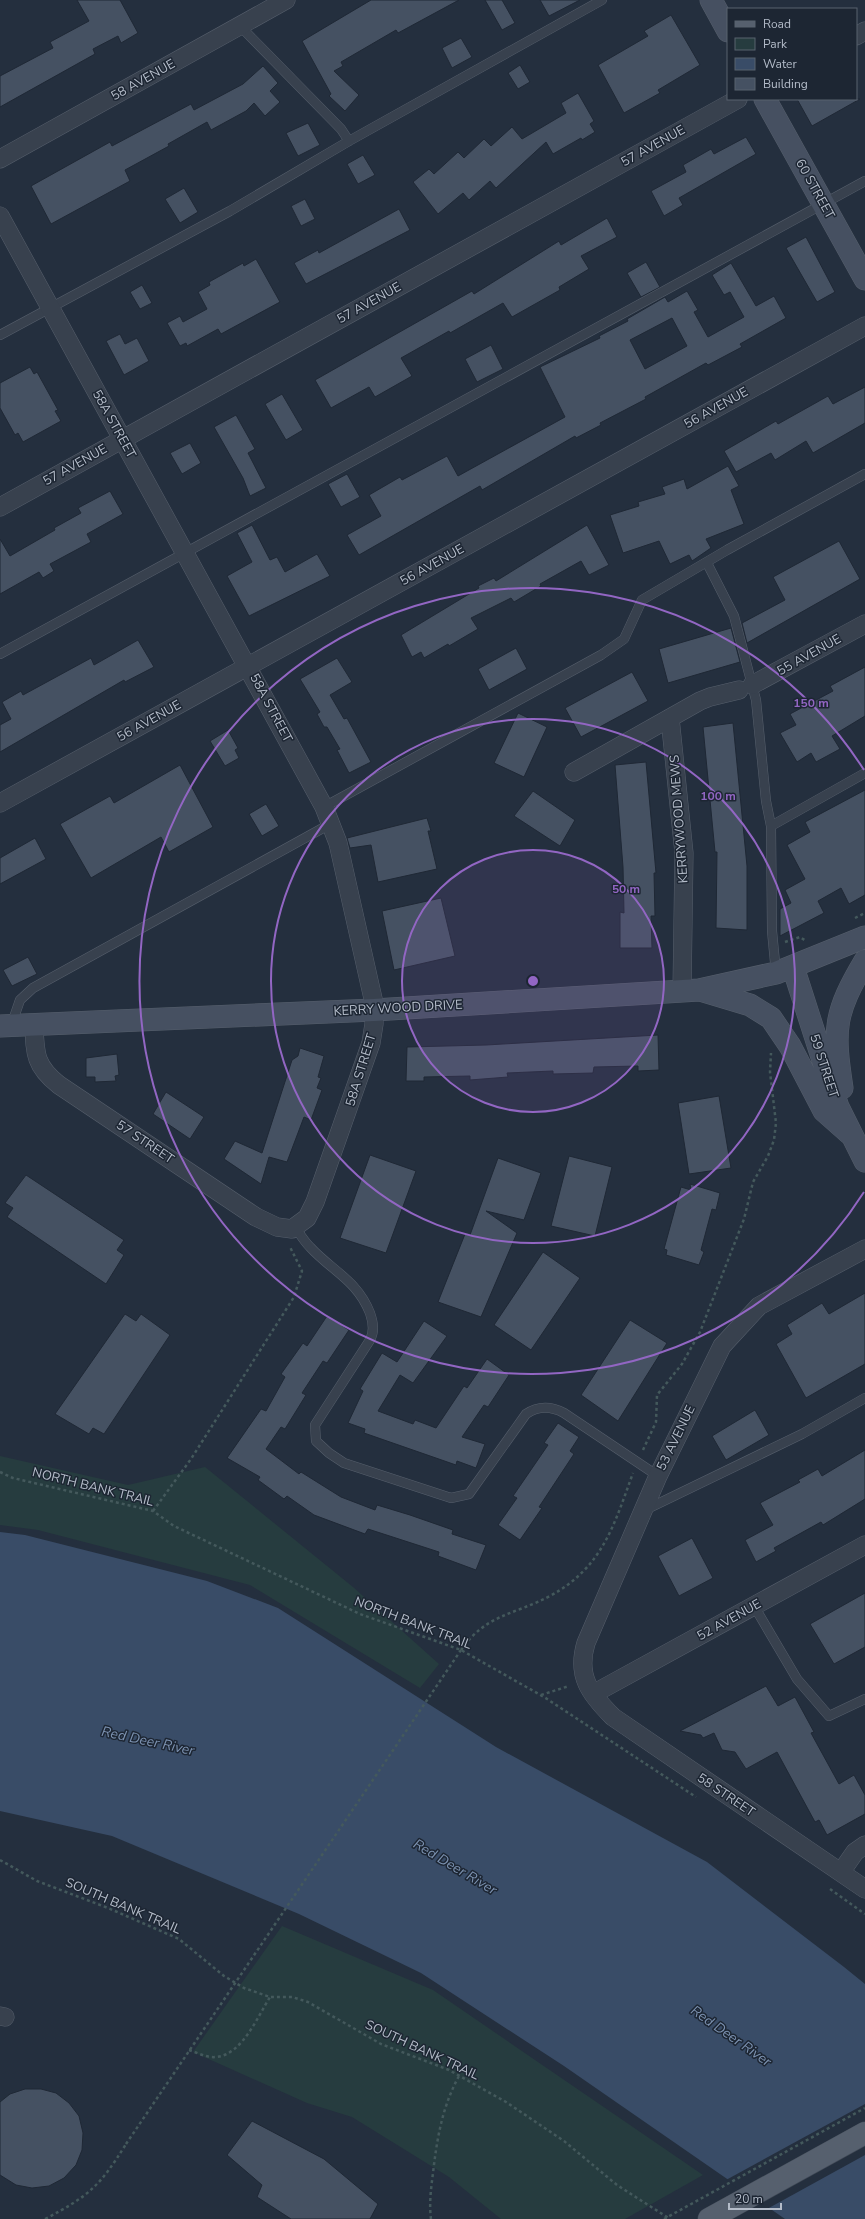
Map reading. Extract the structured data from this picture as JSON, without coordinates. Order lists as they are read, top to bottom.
{
  "streets": {
    "street": [
      "58 AVENUE",
      "57 AVENUE",
      "60 STREET",
      "56 AVENUE",
      "58A STREET",
      "55 AVENUE",
      "KERRYWOOD MEWS",
      "KERRY WOOD DRIVE",
      "59 STREET",
      "57 STREET",
      "53 AVENUE",
      "52 AVENUE",
      "58 STREET"
    ],
    "path": ["NORTH BANK TRAIL", "SOUTH BANK TRAIL"]
  },
  "crossings": [
    ["57 AVENUE", "58A STREET"],
    ["56 AVENUE", "58A STREET"],
    ["58A STREET", "KERRY WOOD DRIVE"],
    ["58A STREET", "57 STREET"],
    ["KERRYWOOD MEWS", "KERRY WOOD DRIVE"],
    ["KERRY WOOD DRIVE", "59 STREET"],
    ["KERRY WOOD DRIVE", "57 STREET"],
    ["53 AVENUE", "52 AVENUE"],
    ["53 AVENUE", "58 STREET"],
    ["52 AVENUE", "58 STREET"]
  ],
  "water": ["Red Deer River"],
  "legend": [
    "Road",
    "Park",
    "Water",
    "Building"
  ],
  "scale_bar": "20 m",
  "rings": ["150 m", "100 m", "50 m"]
}
